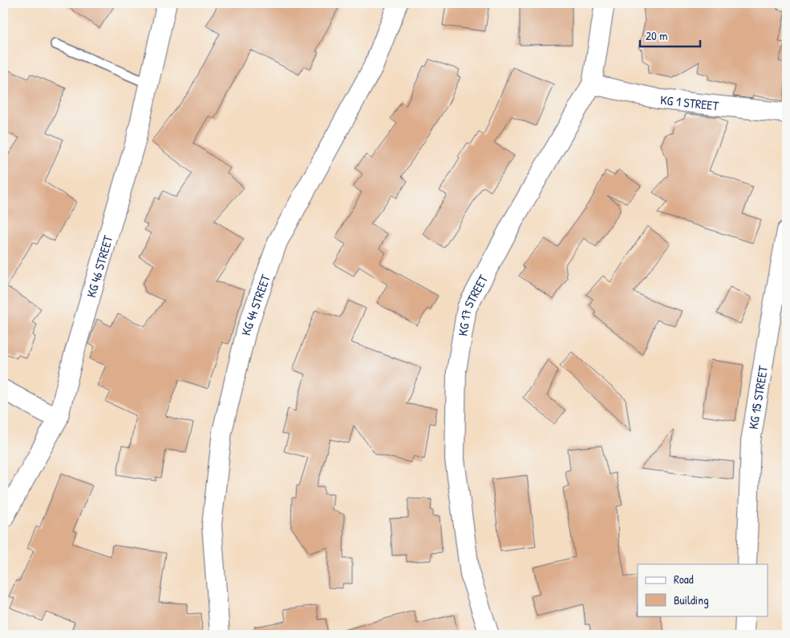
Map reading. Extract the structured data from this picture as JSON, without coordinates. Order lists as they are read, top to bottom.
{
  "streets": {
    "street": [
      "KG 1 STREET",
      "KG 46 STREET",
      "KG 44 STREET",
      "KG 17 STREET",
      "KG 15 STREET"
    ]
  },
  "crossings": [
    ["KG 1 STREET", "KG 17 STREET"]
  ],
  "legend": ["Road", "Building"],
  "scale_bar": "20 m"
}
